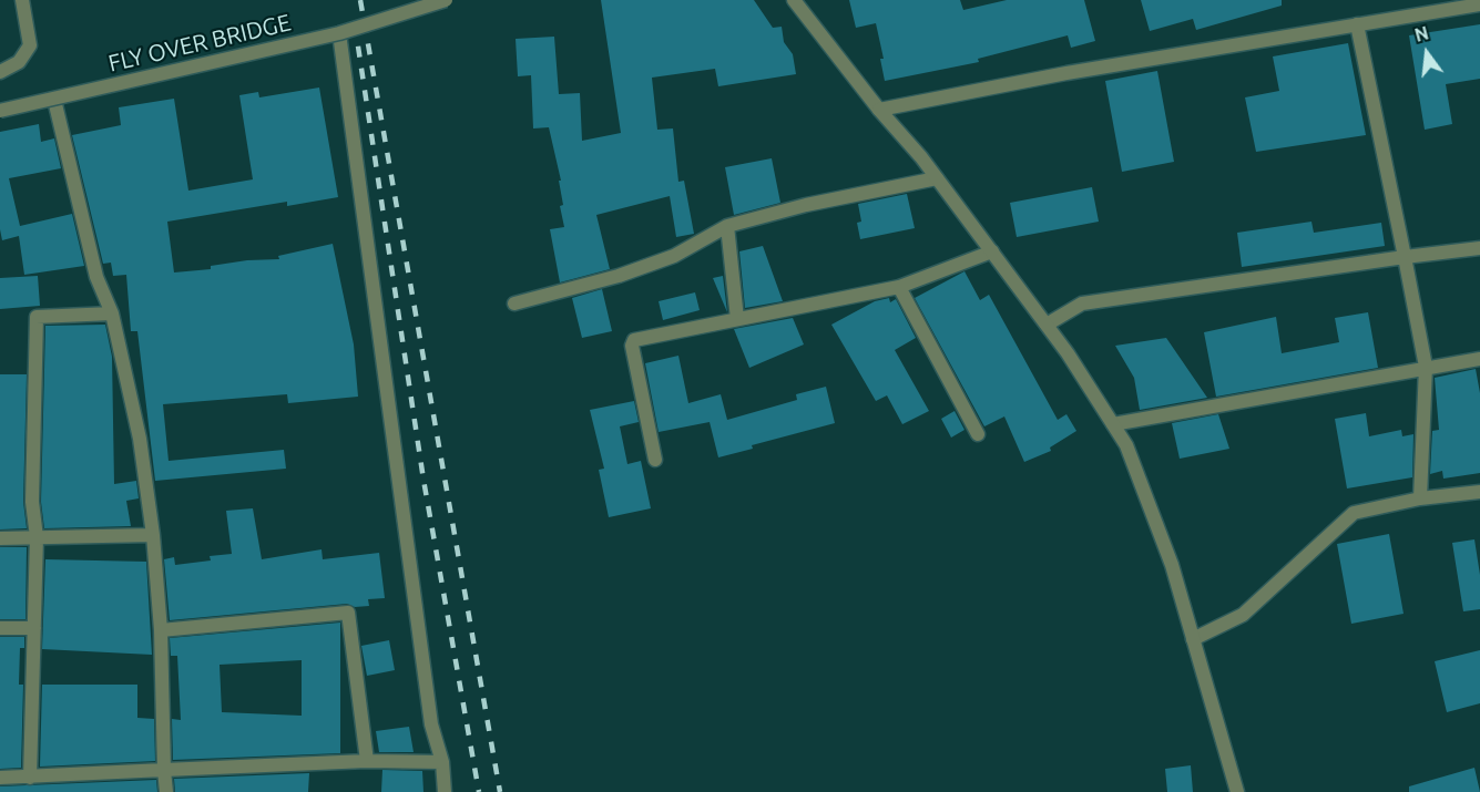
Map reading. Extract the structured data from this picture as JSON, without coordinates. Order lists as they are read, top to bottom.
{
  "streets": {
    "street": ["FLY OVER BRIDGE"]
  },
  "north": "top"
}
